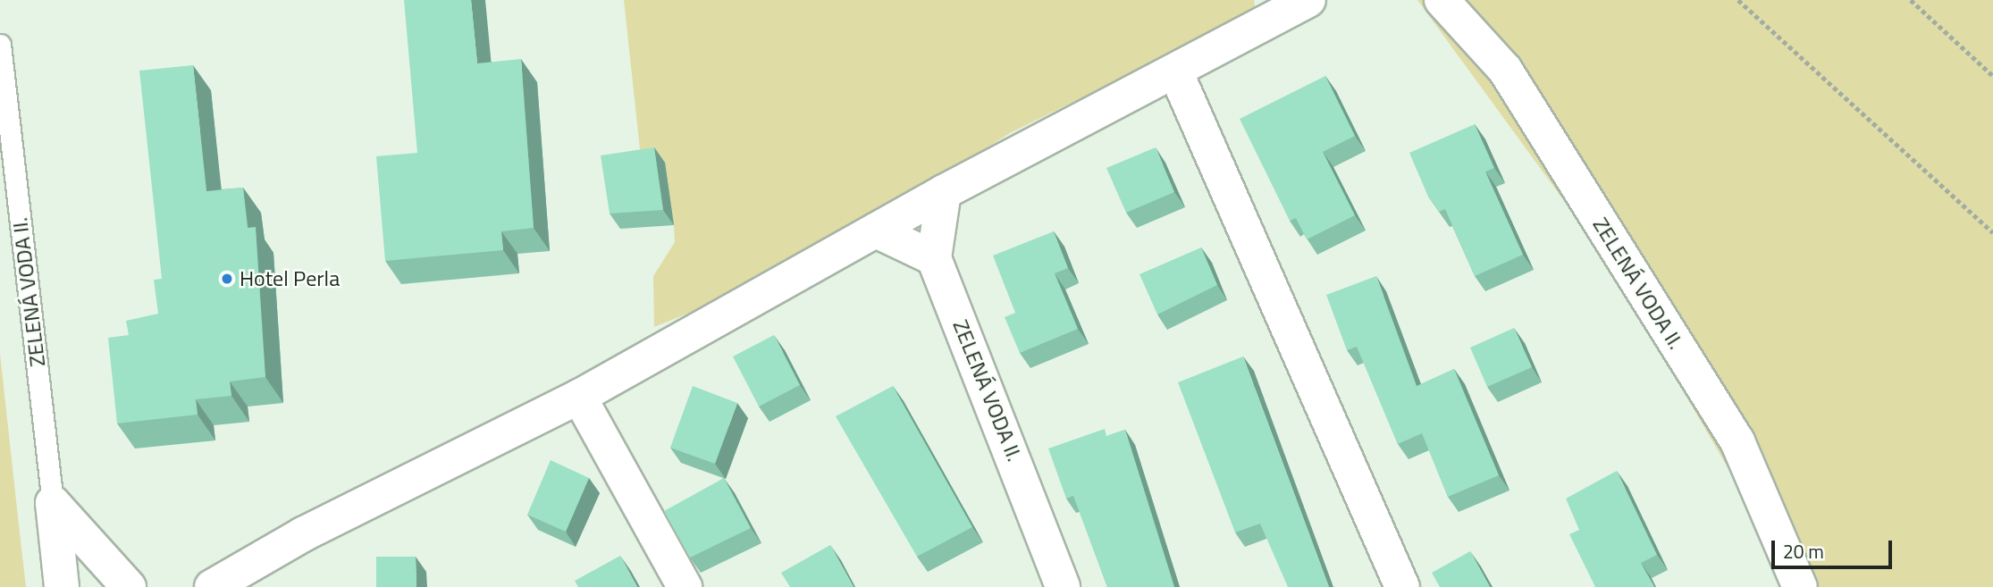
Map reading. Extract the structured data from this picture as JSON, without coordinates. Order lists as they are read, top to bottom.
{
  "streets": {
    "street": ["ZELENÁ VODA II."]
  },
  "places": ["Hotel Perla"],
  "scale_bar": "20 m"
}
